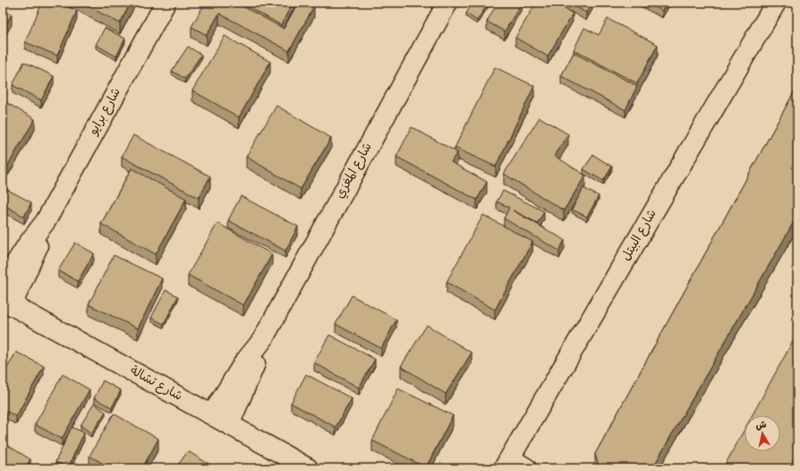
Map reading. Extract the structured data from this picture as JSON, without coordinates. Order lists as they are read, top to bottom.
{
  "streets": {
    "street": [
      "شارع برايو",
      "شارع المغزي",
      "شارع البيتل",
      "شارع تشالة"
    ]
  },
  "crossings": [
    ["شارع برايو", "شارع تشالة"],
    ["شارع المغزي", "شارع تشالة"]
  ],
  "north": "top"
}
